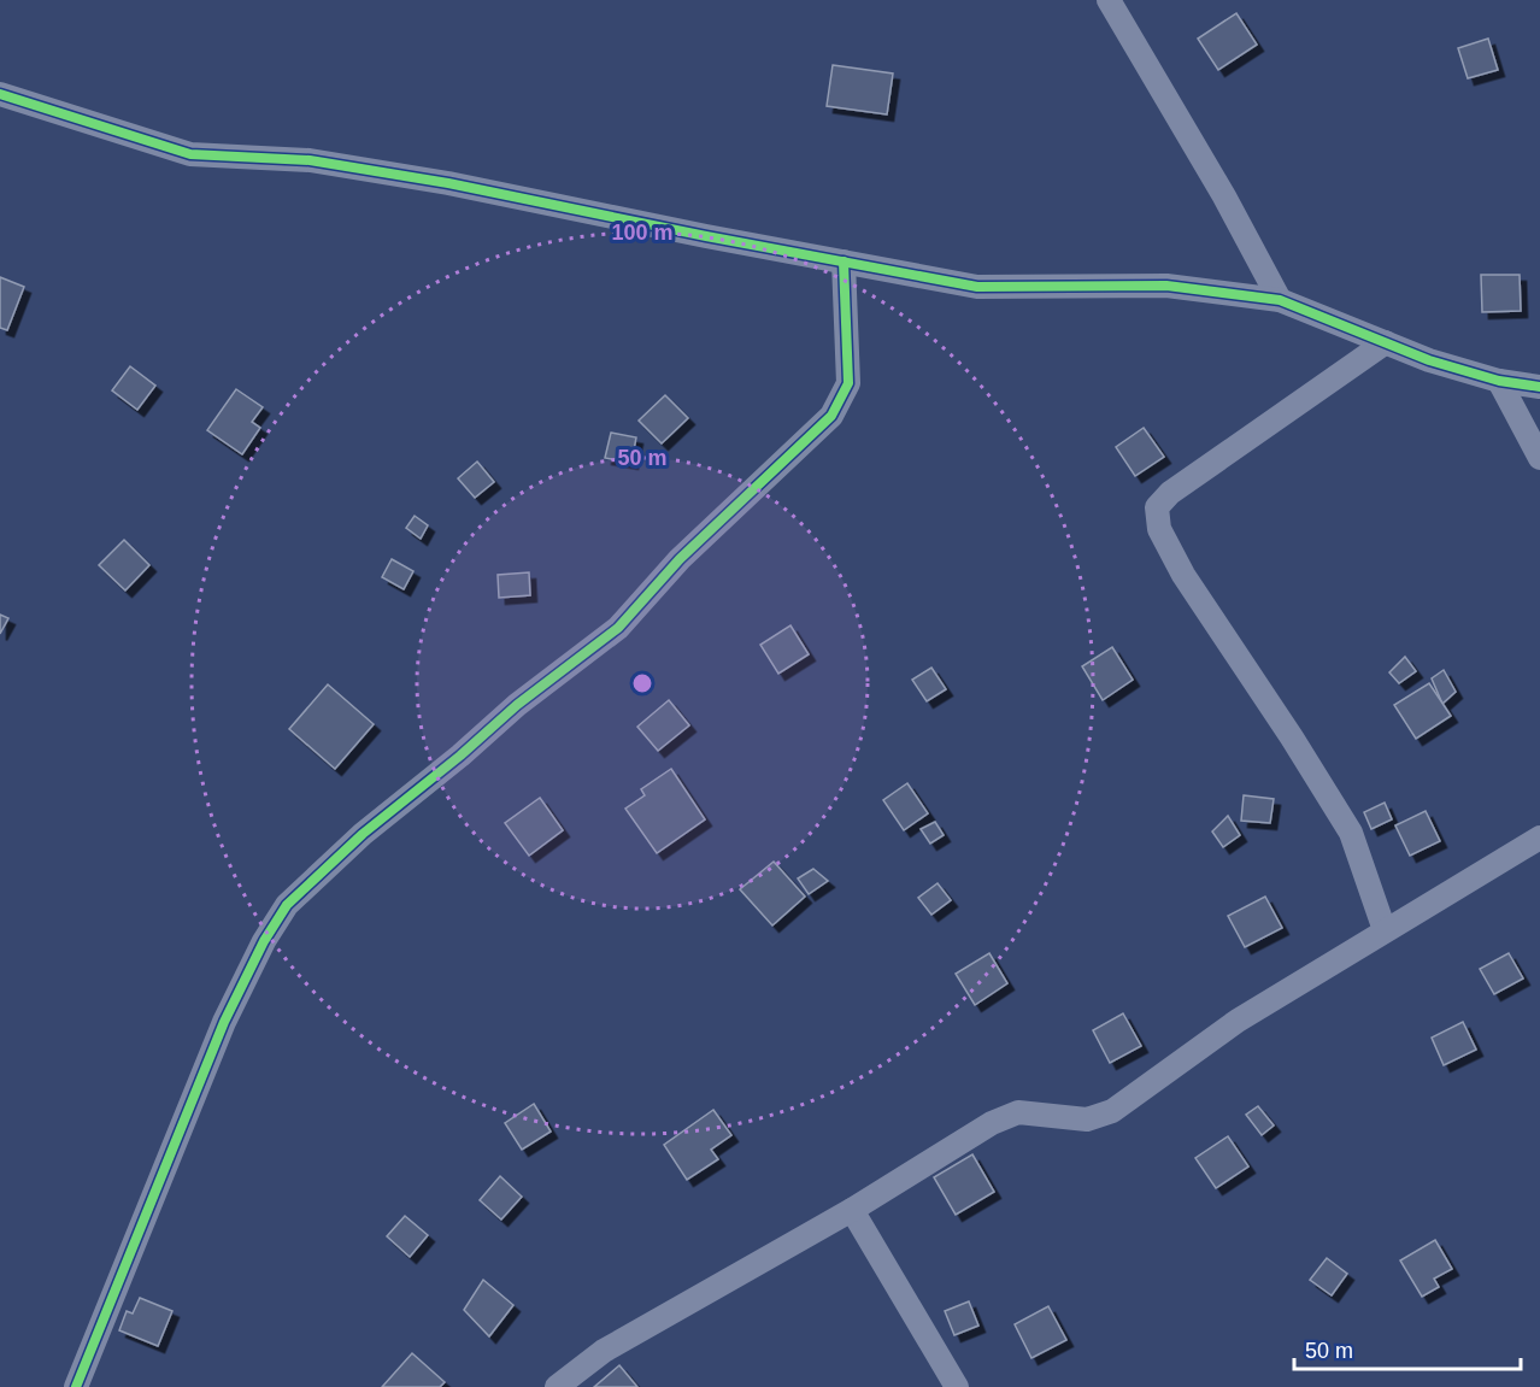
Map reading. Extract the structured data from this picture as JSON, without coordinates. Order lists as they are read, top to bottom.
{
  "scale_bar": "50 m",
  "rings": ["100 m", "50 m"]
}
